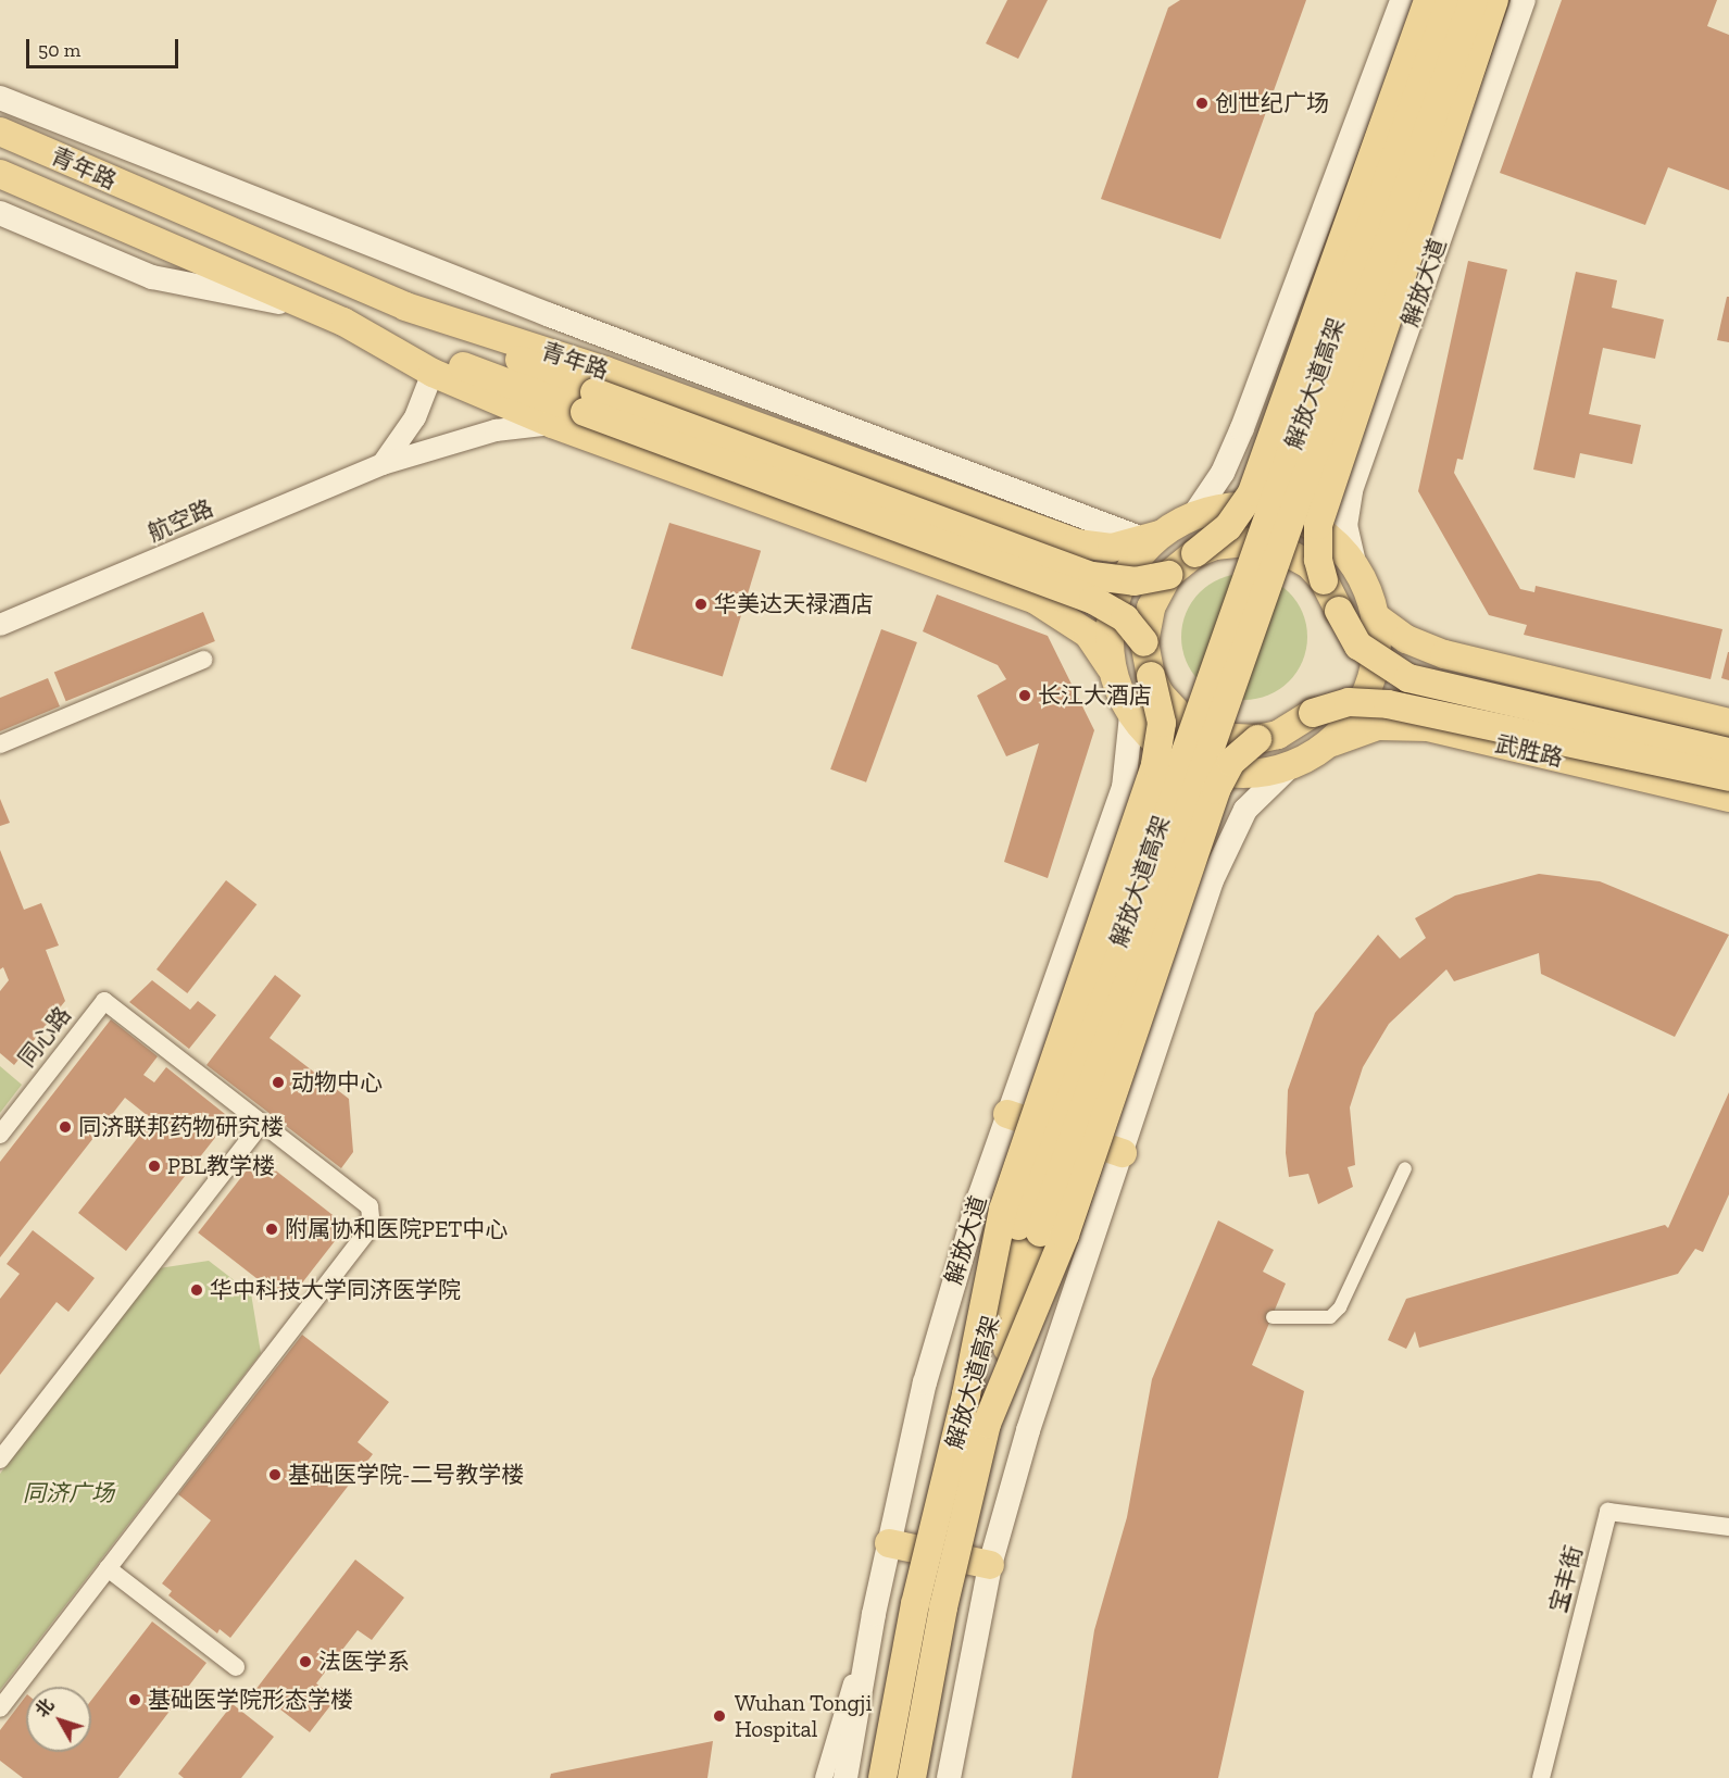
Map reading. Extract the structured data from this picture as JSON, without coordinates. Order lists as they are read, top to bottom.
{
  "streets": {
    "main road": [
      "青年路",
      "解放大道",
      "解放大道高架",
      "武胜路"
    ],
    "street": ["航空路", "同心路", "宝丰街"]
  },
  "crossings": [
    ["青年路", "航空路"]
  ],
  "parks": ["同济广场"],
  "places": [
    "创世纪广场",
    "华美达天禄酒店",
    "长江大酒店",
    "动物中心",
    "同济联邦药物研究楼",
    "PBL教学楼",
    "附属协和医院PET中心",
    "华中科技大学同济医学院",
    "基础医学院-二号教学楼",
    "法医学系",
    "基础医学院形态学楼",
    "Wuhan Tongji Hospital"
  ],
  "scale_bar": "50 m",
  "north": "top left"
}
